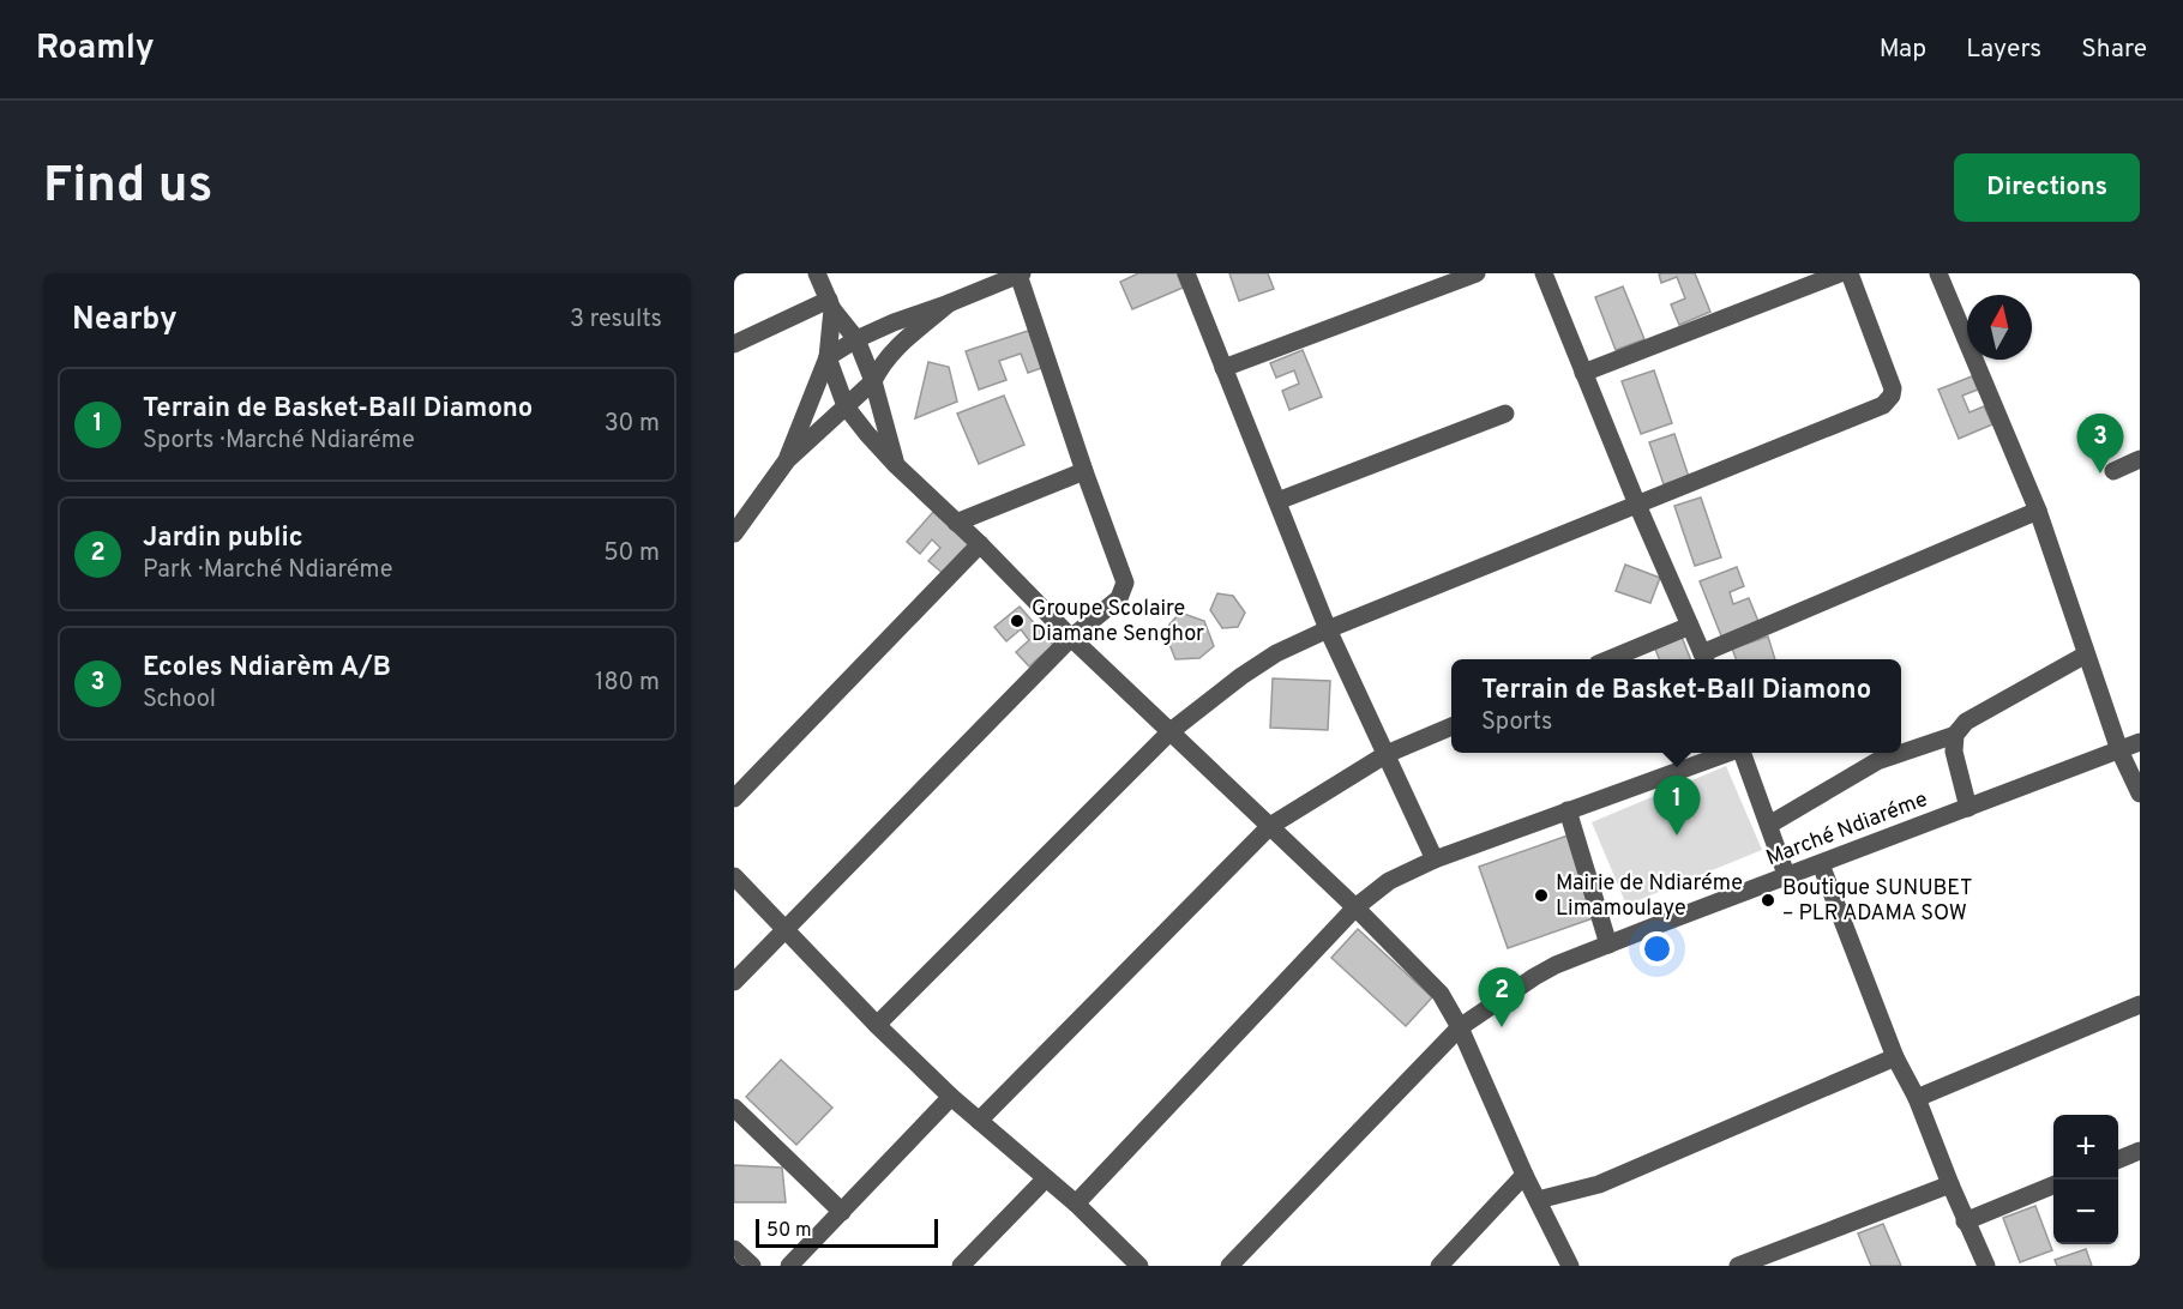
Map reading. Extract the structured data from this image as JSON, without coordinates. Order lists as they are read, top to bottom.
{
  "streets": {
    "street": ["Marché Ndiaréme"]
  },
  "places": ["Groupe Scolaire Diamane Senghor", "Mairie de Ndiaréme Limamoulaye", "Boutique SUNUBET – PLR ADAMA SOW"],
  "scale_bar": "50 m",
  "north": "top",
  "page": {
    "header": "Roamly",
    "nav": ["Map", "Layers", "Share"],
    "buttons": "Directions",
    "title": "Find us",
    "heading": ["Nearby", "3 results"],
    "list": [
      {
        "mark": "1",
        "name": "Terrain de Basket-Ball Diamono",
        "note": "Sports · Marché Ndiaréme",
        "value": "30 m"
      },
      {
        "mark": "2",
        "name": "Jardin public",
        "note": "Park · Marché Ndiaréme",
        "value": "50 m"
      },
      {
        "mark": "3",
        "name": "Ecoles Ndiarèm A/B",
        "note": "School",
        "value": "180 m"
      }
    ],
    "pins": ["3", "1", "2"],
    "popup": ["Terrain de Basket-Ball Diamono", "Sports"],
    "map_buttons": ["+", "−"],
    "scale": "50 m"
  }
}
